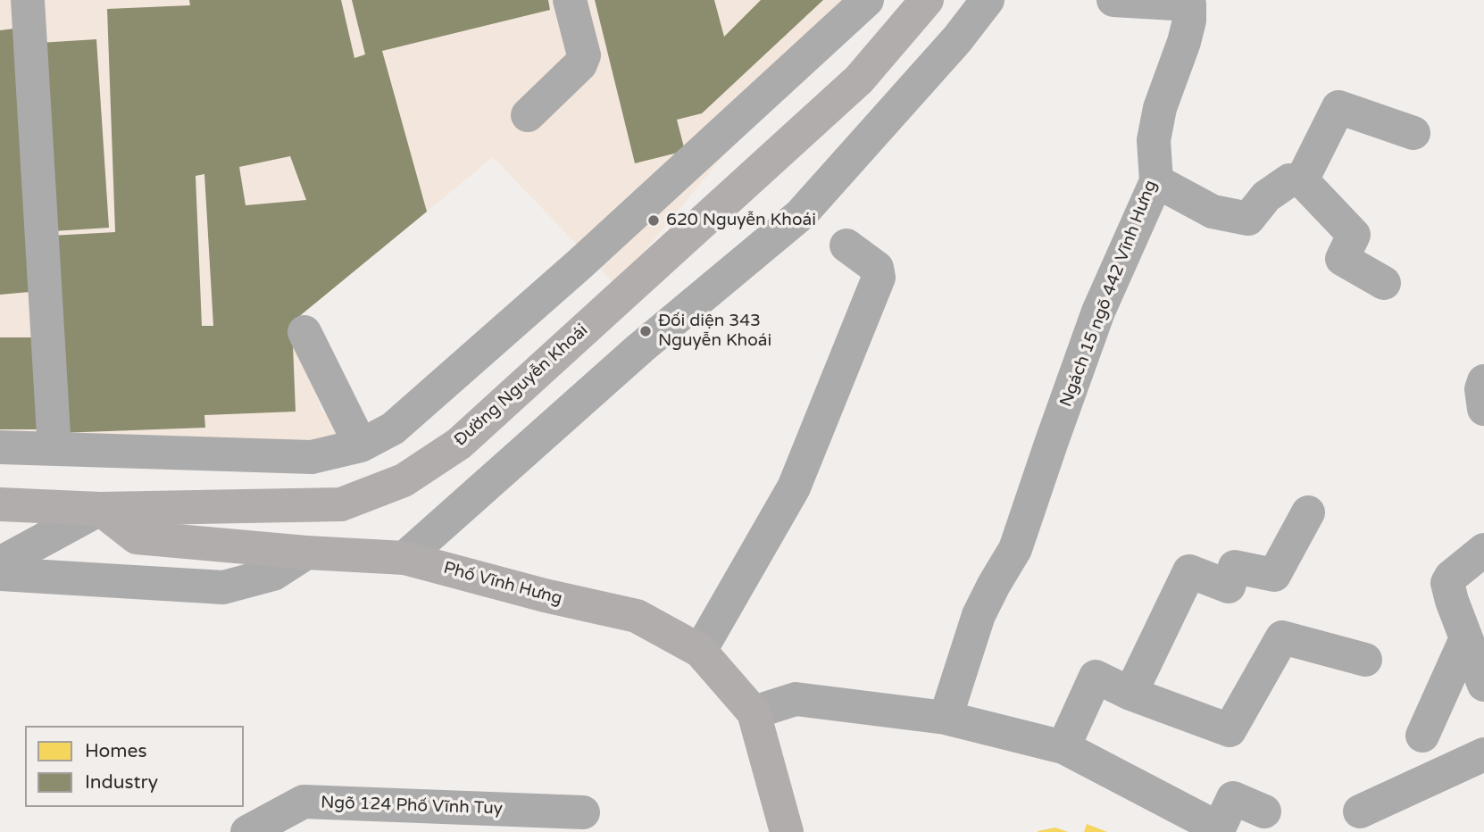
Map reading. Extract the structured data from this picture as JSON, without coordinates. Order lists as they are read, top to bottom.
{
  "streets": {
    "main road": ["Đường Nguyễn Khoái", "Phố Vĩnh Hưng"],
    "street": ["Ngách 15 ngõ 442 Vĩnh Hưng", "Ngõ 124 Phố Vĩnh Tuy"]
  },
  "crossings": [
    ["Đường Nguyễn Khoái", "Phố Vĩnh Hưng"]
  ],
  "places": ["620 Nguyễn Khoái", "Đối diện 343 Nguyễn Khoái"],
  "legend": ["Homes", "Industry"]
}
